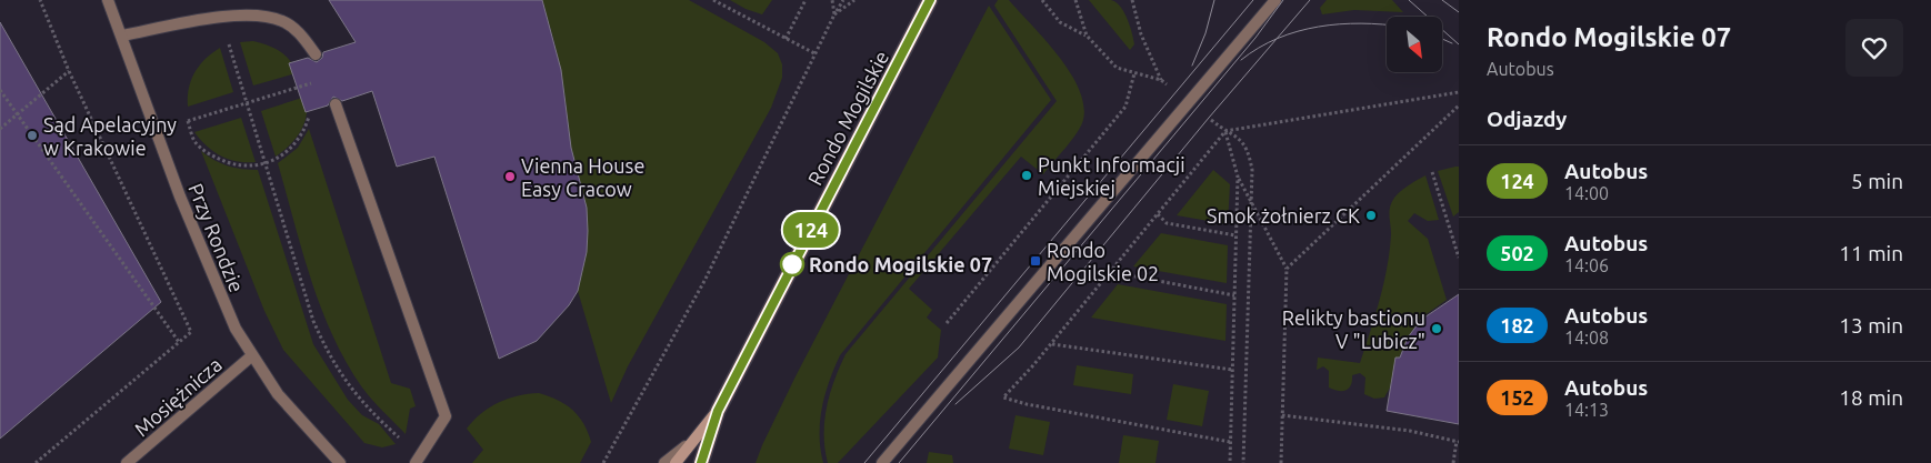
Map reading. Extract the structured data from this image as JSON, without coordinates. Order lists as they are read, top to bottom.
{
  "streets": {
    "main road": ["Rondo Mogilskie"],
    "street": ["Przy Rondzie", "Mosiężnicza"]
  },
  "crossings": [
    ["Przy Rondzie", "Mosiężnicza"]
  ],
  "places": {
    "other": [
      "Sąd Apelacyjny w Krakowie",
      "Punkt Informacji Miejskiej",
      "Vienna House Easy Cracow",
      "Smok żołnierz CK",
      "Rondo Mogilskie 07",
      "Relikty bastionu V \"Lubicz\""
    ],
    "transit": ["Rondo Mogilskie 02"]
  },
  "lines": ["bus line 124"],
  "north": "bottom right",
  "page": {
    "on_map": "124",
    "heading": [
      ["Rondo Mogilskie 07", "Autobus"],
      "Odjazdy"
    ],
    "list": [
      {
        "mark": "124",
        "name": "Autobus",
        "note": "14:00",
        "value": "5 min"
      },
      {
        "mark": "502",
        "name": "Autobus",
        "note": "14:06",
        "value": "11 min"
      },
      {
        "mark": "182",
        "name": "Autobus",
        "note": "14:08",
        "value": "13 min"
      },
      {
        "mark": "152",
        "name": "Autobus",
        "note": "14:13",
        "value": "18 min"
      }
    ]
  }
}
